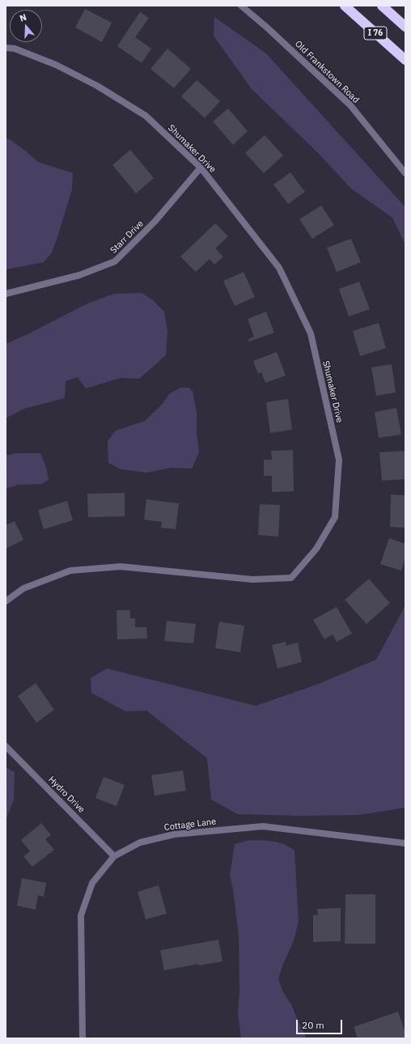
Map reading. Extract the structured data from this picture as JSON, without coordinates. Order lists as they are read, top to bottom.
{
  "streets": {
    "highway": ["I 76"],
    "street": [
      "Old Frankstown Road",
      "Shumaker Drive",
      "Starr Drive",
      "Hydro Drive",
      "Cottage Lane"
    ]
  },
  "crossings": [
    ["Shumaker Drive", "Starr Drive"],
    ["Hydro Drive", "Cottage Lane"]
  ],
  "scale_bar": "20 m",
  "north": "top"
}
